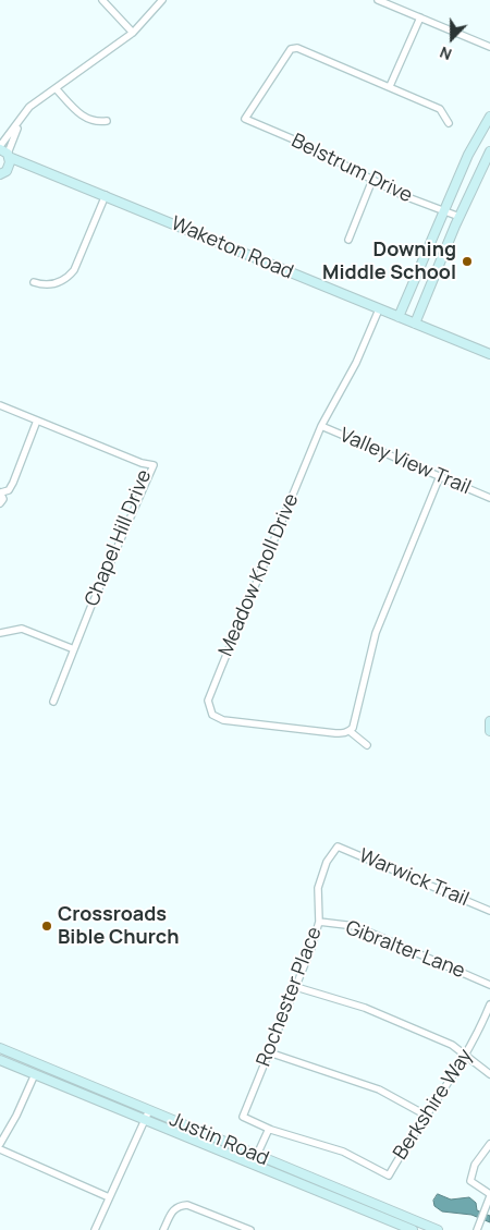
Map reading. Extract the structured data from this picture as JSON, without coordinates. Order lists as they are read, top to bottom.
{
  "streets": {
    "main road": ["Waketon Road", "Justin Road"],
    "street": [
      "Belstrum Drive",
      "Valley View Trail",
      "Chapel Hill Drive",
      "Meadow Knoll Drive",
      "Warwick Trail",
      "Gibralter Lane",
      "Rochester Place",
      "Berkshire Way"
    ]
  },
  "crossings": [
    ["Waketon Road", "Meadow Knoll Drive"],
    ["Valley View Trail", "Meadow Knoll Drive"],
    ["Warwick Trail", "Rochester Place"],
    ["Gibralter Lane", "Rochester Place"],
    ["Rochester Place", "Berkshire Way"]
  ],
  "places": ["Downing Middle School", "Crossroads Bible Church"],
  "north": "bottom"
}
